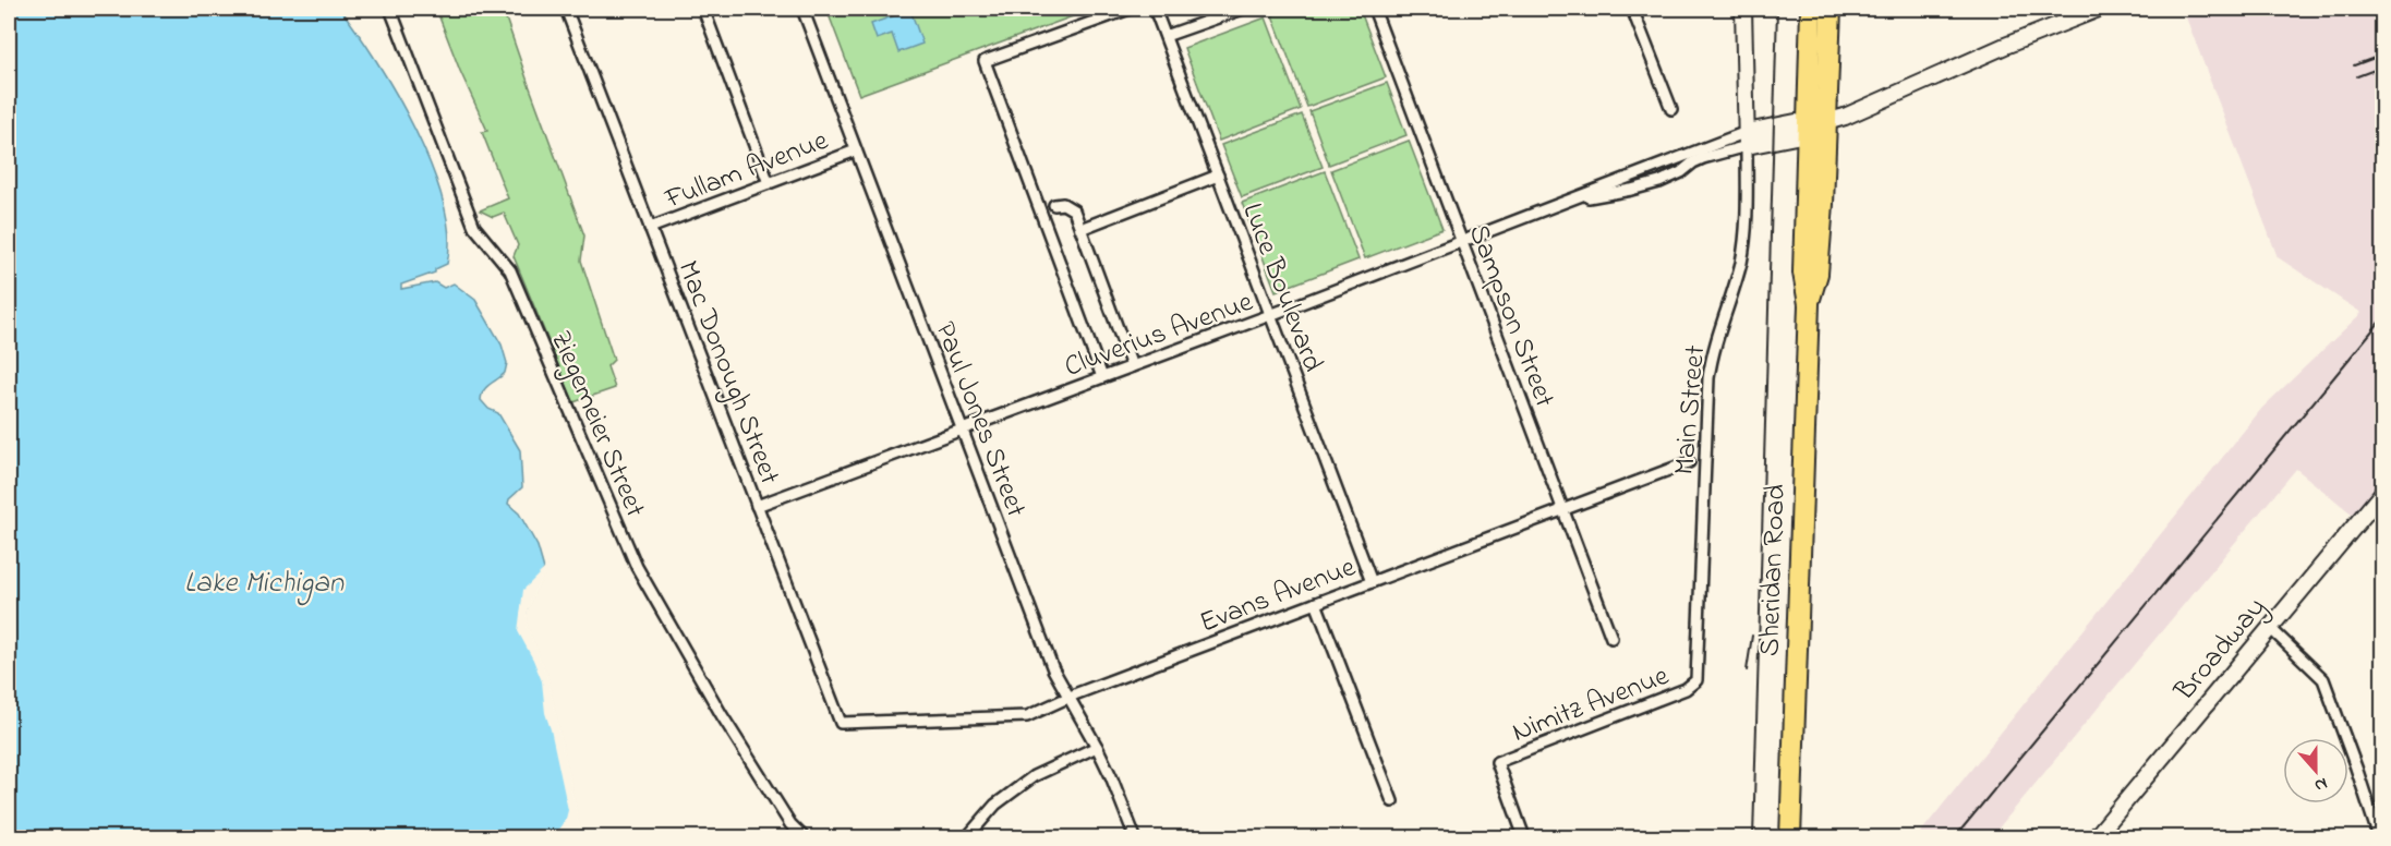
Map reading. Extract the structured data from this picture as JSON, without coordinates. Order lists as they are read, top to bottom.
{
  "streets": {
    "highway": ["Sheridan Road"],
    "street": [
      "Fullam Avenue",
      "Luce Boulevard",
      "Sampson Street",
      "Cluverius Avenue",
      "Mac Donough Street",
      "Main Street",
      "Paul Jones Street",
      "Ziegemeier Street",
      "Evans Avenue",
      "Broadway",
      "Nimitz Avenue"
    ]
  },
  "crossings": [
    ["Fullam Avenue", "Mac Donough Street"],
    ["Fullam Avenue", "Paul Jones Street"],
    ["Luce Boulevard", "Cluverius Avenue"],
    ["Luce Boulevard", "Evans Avenue"],
    ["Sampson Street", "Cluverius Avenue"],
    ["Sampson Street", "Evans Avenue"],
    ["Cluverius Avenue", "Mac Donough Street"],
    ["Cluverius Avenue", "Paul Jones Street"],
    ["Mac Donough Street", "Evans Avenue"],
    ["Main Street", "Nimitz Avenue"],
    ["Paul Jones Street", "Evans Avenue"]
  ],
  "water": ["Lake Michigan"],
  "north": "bottom"
}
